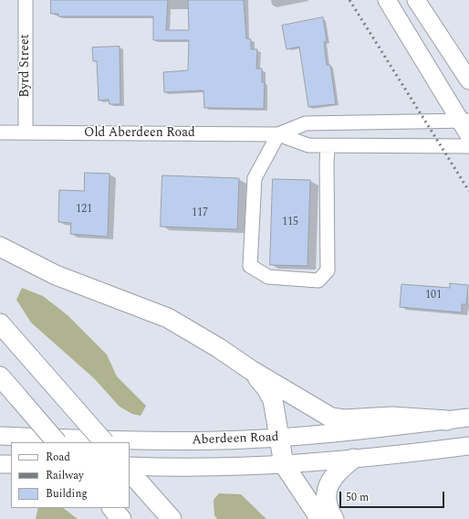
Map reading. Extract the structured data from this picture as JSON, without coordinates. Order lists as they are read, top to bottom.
{
  "streets": {
    "main road": ["Aberdeen Road"],
    "street": ["Byrd Street", "Old Aberdeen Road"]
  },
  "crossings": [
    ["Byrd Street", "Old Aberdeen Road"]
  ],
  "house_numbers": [
    "121",
    "117",
    "115",
    "101"
  ],
  "legend": ["Road", "Railway", "Building"],
  "scale_bar": "50 m"
}
